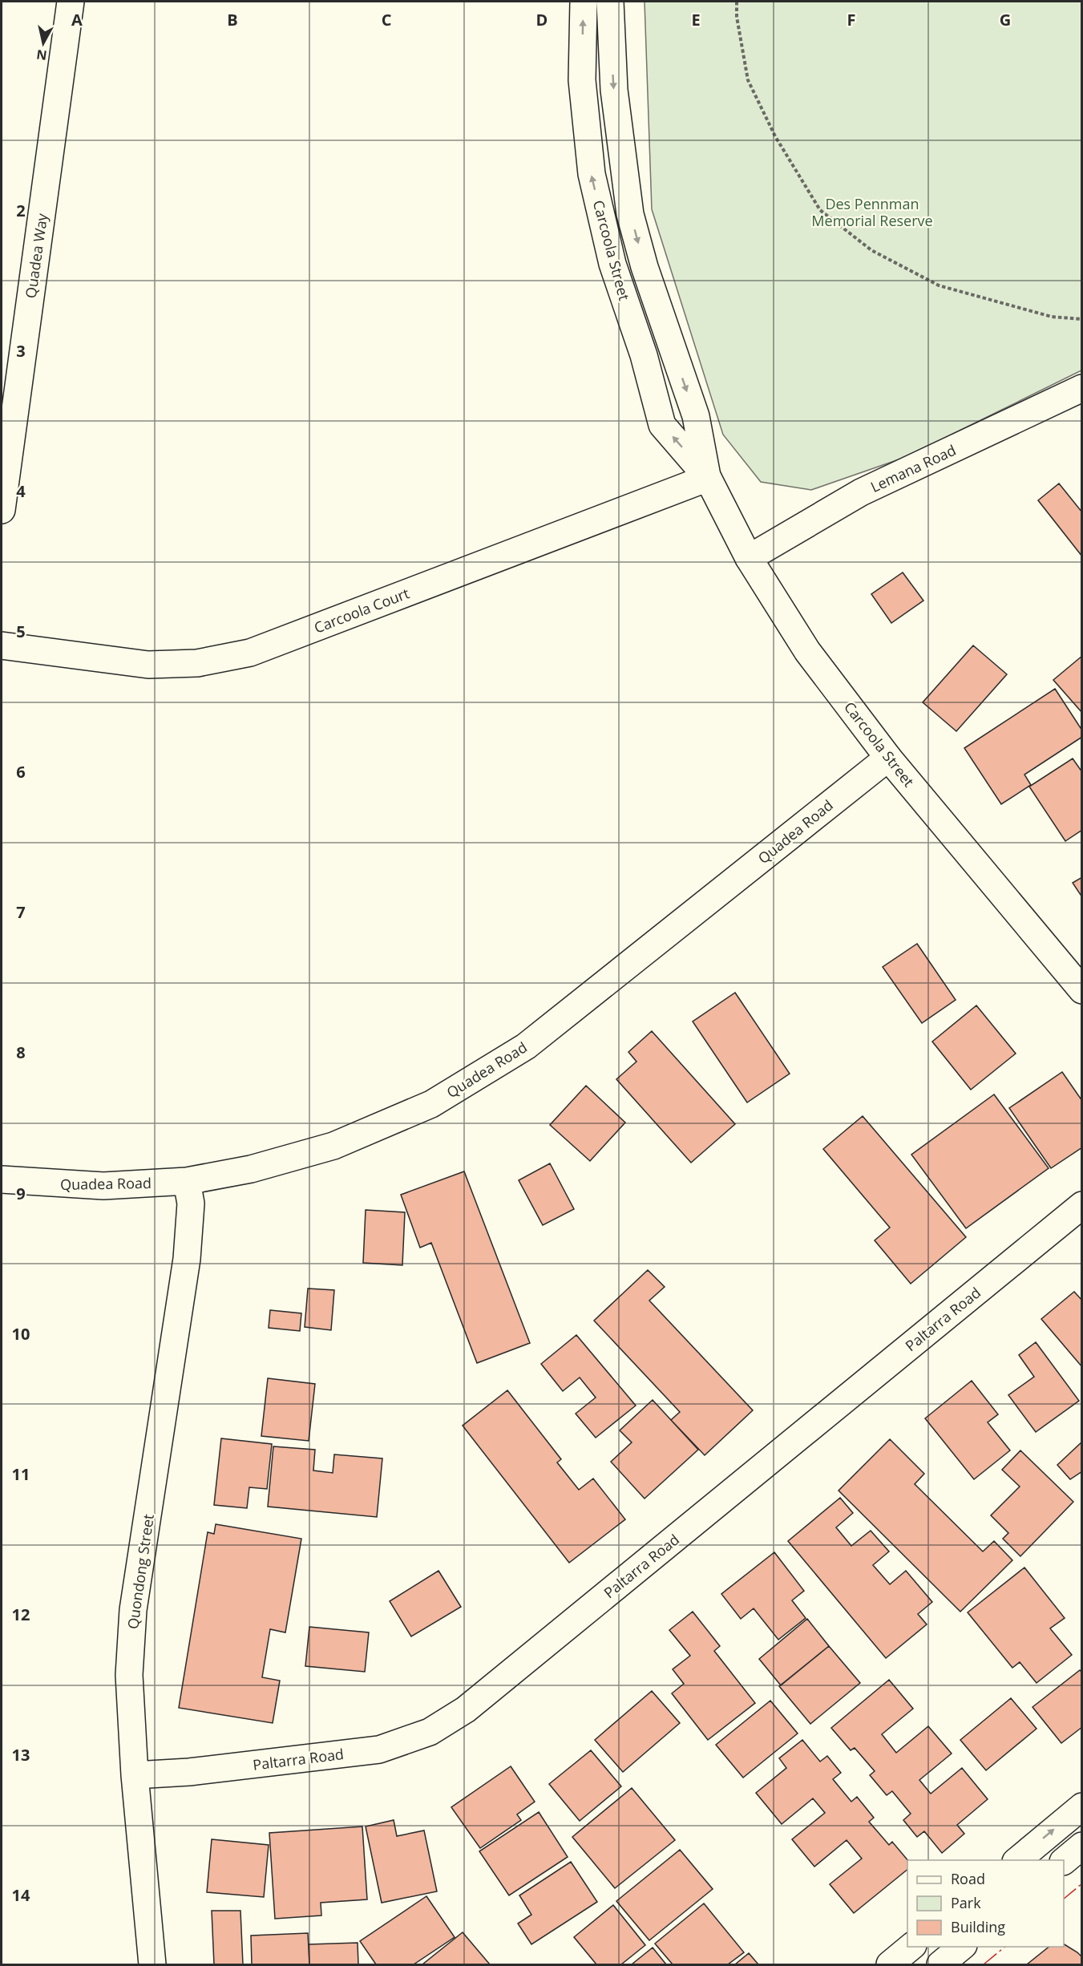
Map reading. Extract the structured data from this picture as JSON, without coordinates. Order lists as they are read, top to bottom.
{
  "streets": {
    "street": [
      "Carcoola Street",
      "Quadea Way",
      "Lemana Road",
      "Carcoola Court",
      "Quadea Road",
      "Paltarra Road",
      "Quondong Street"
    ]
  },
  "crossings": [
    ["Carcoola Street", "Lemana Road"],
    ["Carcoola Street", "Carcoola Court"],
    ["Carcoola Street", "Quadea Road"],
    ["Quadea Road", "Quondong Street"],
    ["Paltarra Road", "Quondong Street"]
  ],
  "parks": ["Des Pennman Memorial Reserve"],
  "legend": ["Road", "Park", "Building"],
  "north": "bottom",
  "grid": {
    "columns": [
      "A",
      "B",
      "C",
      "D",
      "E",
      "F",
      "G"
    ],
    "rows": [
      "2",
      "3",
      "4",
      "5",
      "6",
      "7",
      "8",
      "9",
      "10",
      "11",
      "12",
      "13",
      "14"
    ]
  }
}
